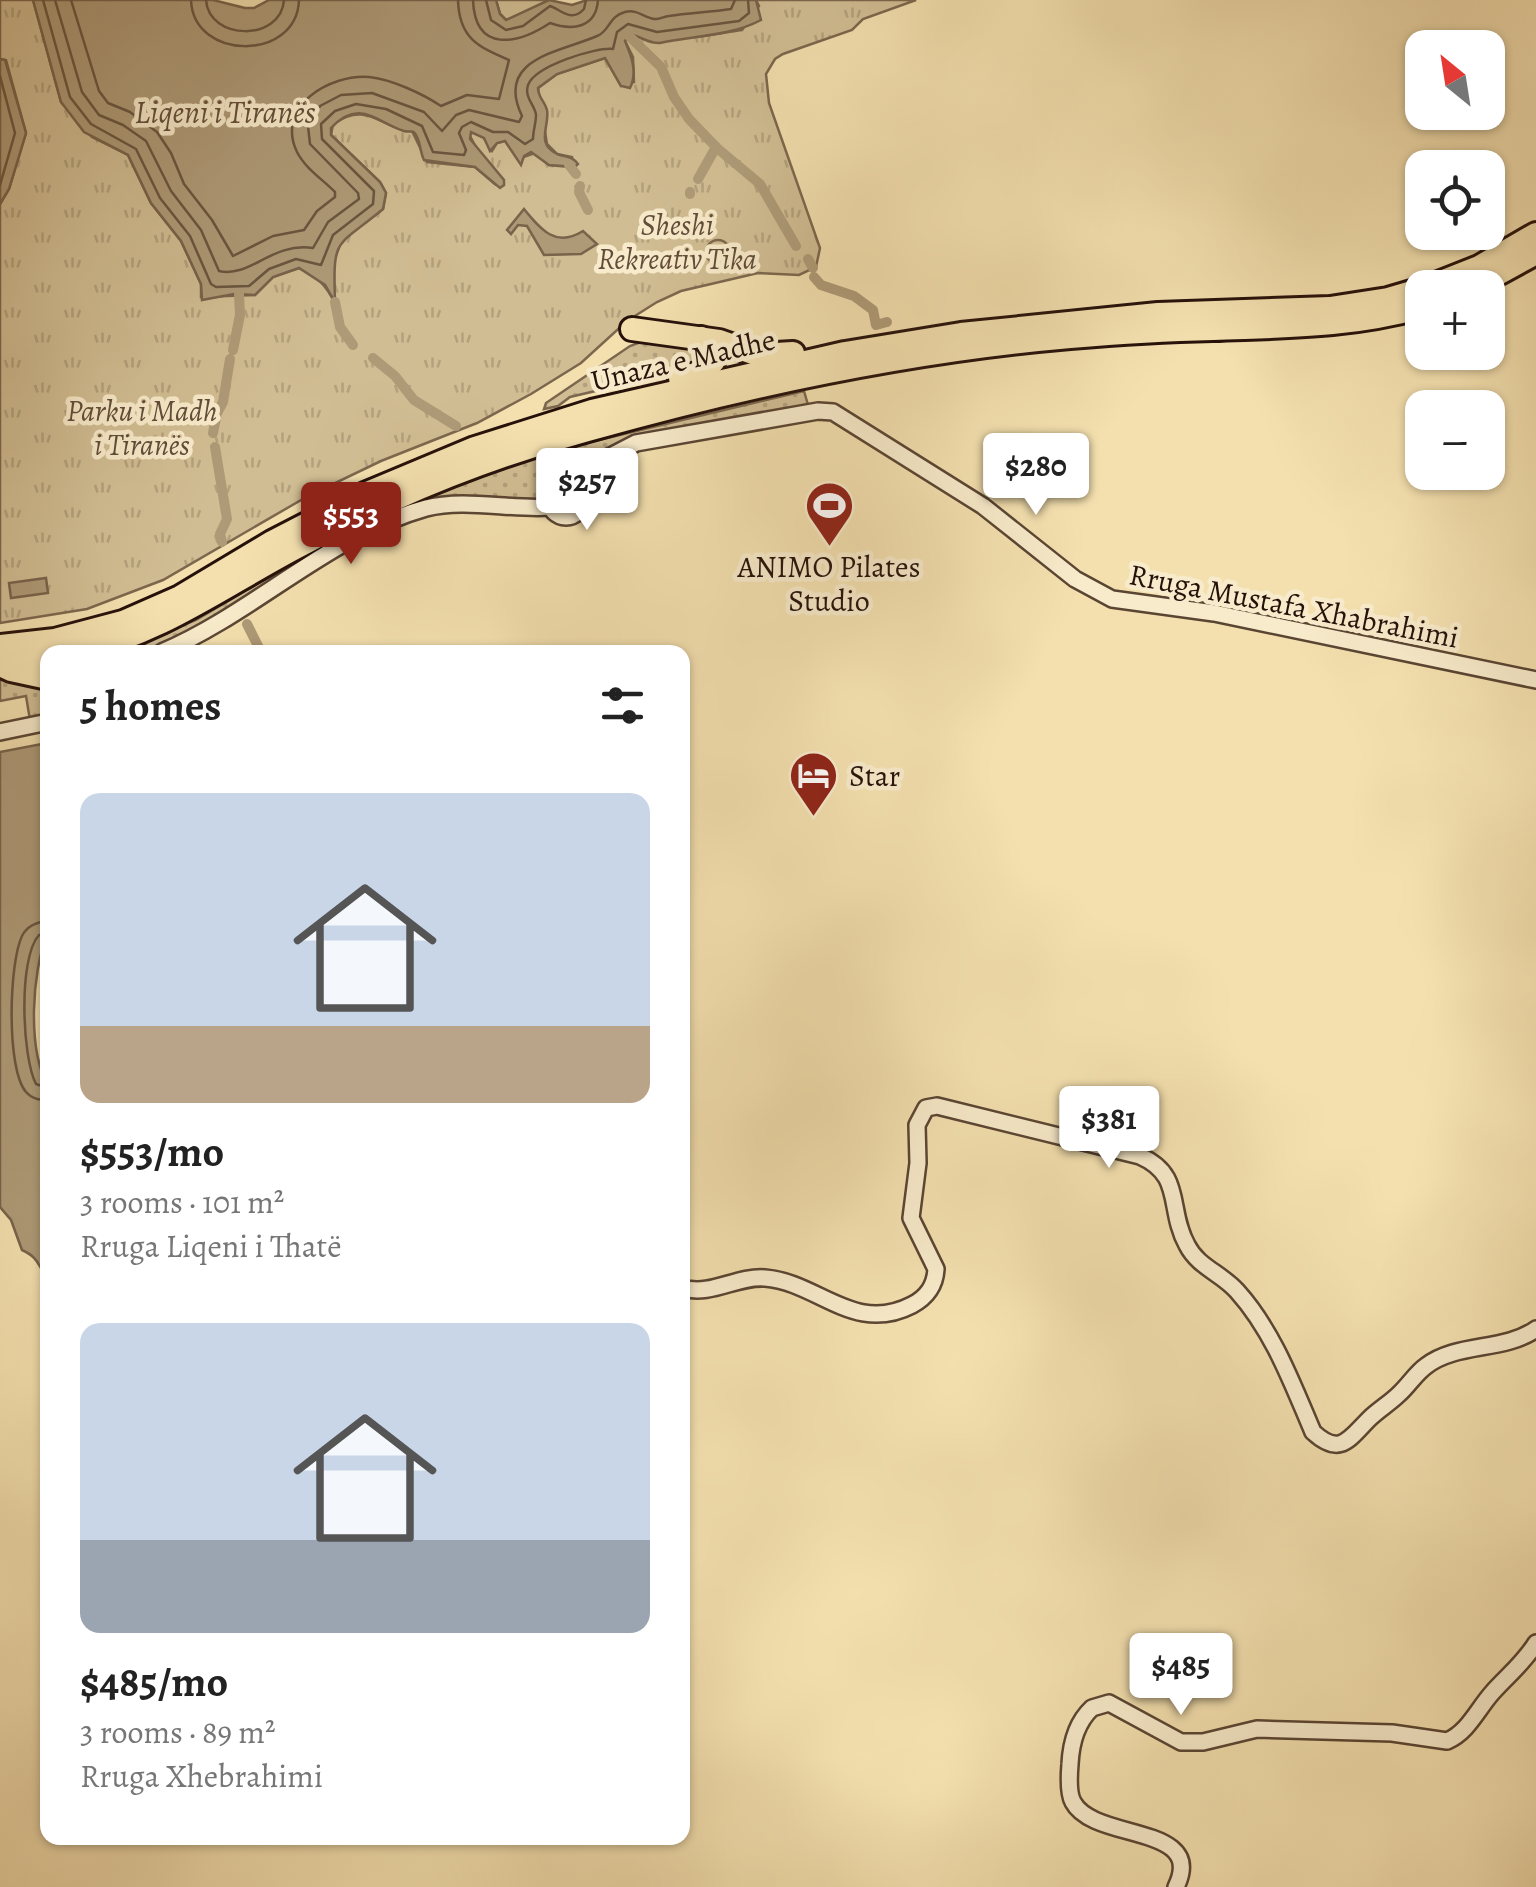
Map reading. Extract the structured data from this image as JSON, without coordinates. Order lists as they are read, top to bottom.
{
  "streets": {
    "highway": ["Unaza e Madhe"],
    "street": ["Rruga Mustafa Xhabrahimi"]
  },
  "water": ["Liqeni i Tiranës"],
  "parks": ["Sheshi Rekreativ Tika", "Parku i Madh i Tiranës"],
  "places": {
    "sports": ["ANIMO Pilates Studio"],
    "hotel": ["Star"]
  },
  "north": "top left",
  "page": {
    "map_buttons": ["+", "−"],
    "price": [
      "$280",
      "$257",
      "$553",
      "$381",
      "$485"
    ],
    "heading": "5 homes",
    "list": [
      {
        "name": "$553/mo",
        "note": "3 rooms · 101 m² · Rruga Liqeni i Thatë"
      },
      {
        "name": "$485/mo",
        "note": "3 rooms · 89 m² · Rruga Xhebrahimi"
      }
    ]
  }
}
